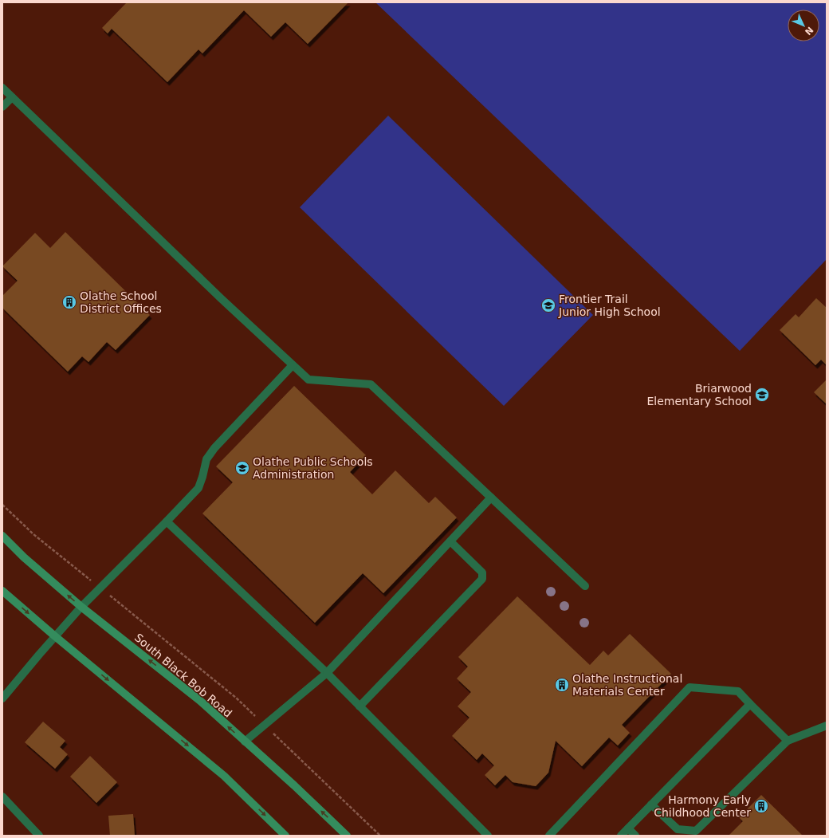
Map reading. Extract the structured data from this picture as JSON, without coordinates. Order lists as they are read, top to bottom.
{
  "streets": {
    "main road": ["South Black Bob Road"]
  },
  "places": {
    "building": ["Olathe School District Offices", "Olathe Instructional Materials Center", "Harmony Early Childhood Center"],
    "school or university": ["Frontier Trail Junior High School", "Briarwood Elementary School", "Olathe Public Schools Administration"]
  },
  "north": "bottom right"
}
